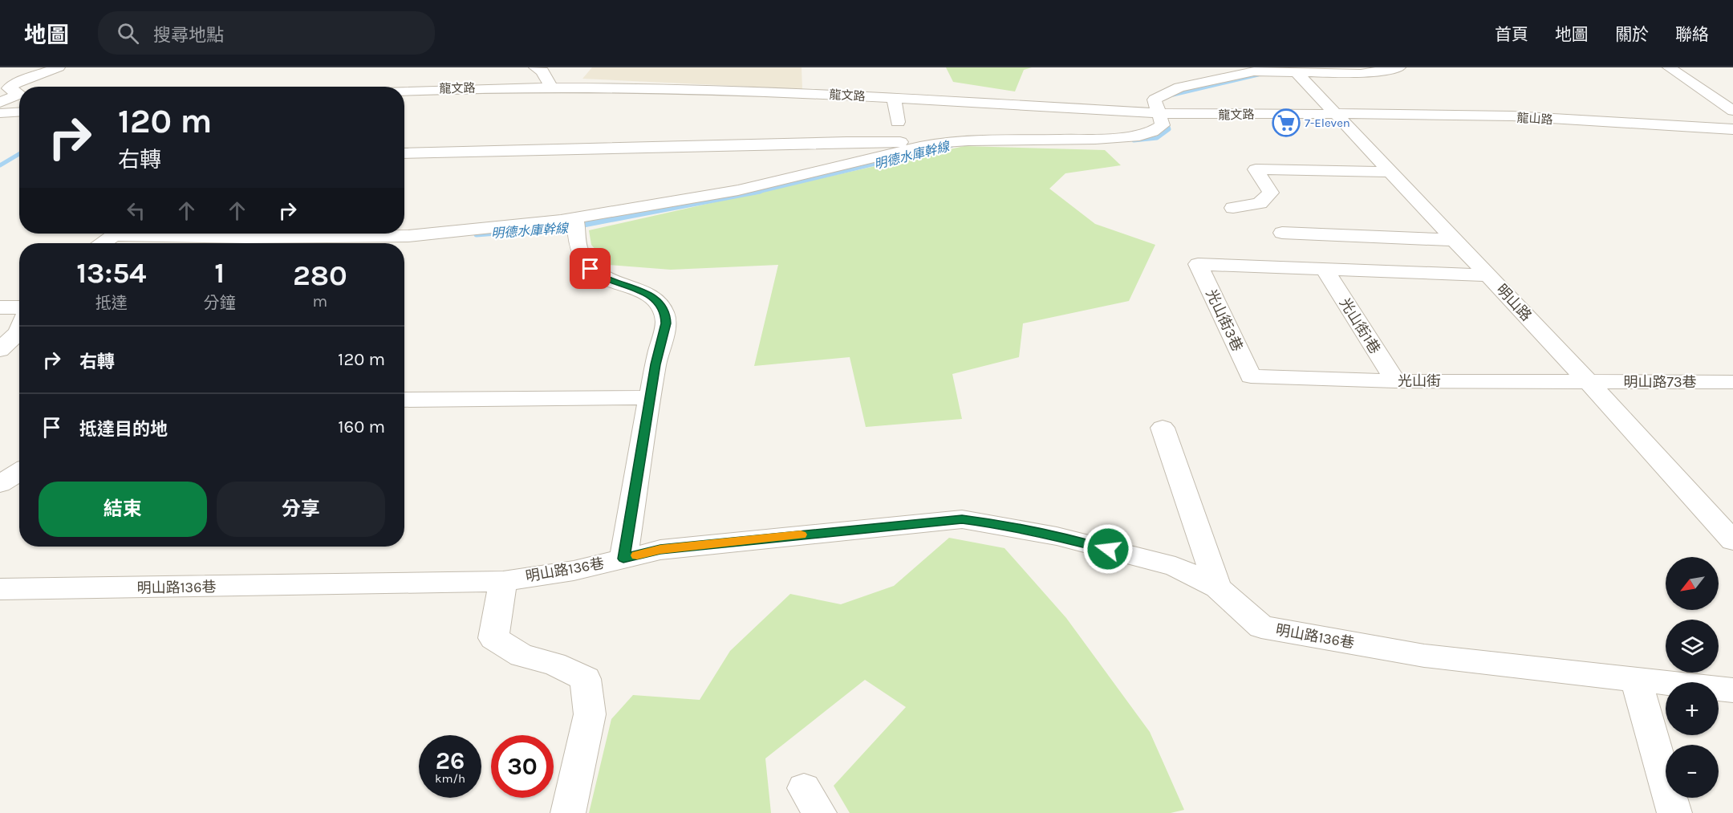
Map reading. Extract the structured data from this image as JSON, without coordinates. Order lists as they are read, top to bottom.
{
  "streets": {
    "street": [
      "龍文路",
      "龍山路",
      "明山路",
      "光山街3巷",
      "光山街1巷",
      "光山街",
      "明山路73巷",
      "明山路136巷"
    ]
  },
  "crossings": [
    ["龍文路", "龍山路"],
    ["龍文路", "明山路"],
    ["龍山路", "明山路"],
    ["明山路", "光山街"],
    ["明山路", "明山路73巷"],
    ["光山街3巷", "光山街1巷"],
    ["光山街3巷", "光山街"],
    ["光山街1巷", "光山街"],
    ["光山街", "明山路73巷"]
  ],
  "water": ["明德水庫幹線"],
  "places": {
    "supermarket": ["7-Eleven"]
  },
  "north": "bottom left",
  "page": {
    "header": "地圖",
    "search": "搜尋地點",
    "nav": [
      "首頁",
      "地圖",
      "關於",
      "聯絡"
    ],
    "turn": ["120 m", "右轉"],
    "eta": [
      "13:54",
      "抵達",
      "1",
      "分鐘",
      "280",
      "m"
    ],
    "list": [
      {
        "name": "右轉",
        "value": "120 m"
      },
      {
        "name": "抵達目的地",
        "value": "160 m"
      }
    ],
    "buttons": ["結束", "分享"],
    "map_buttons": ["+", "−"],
    "speed": "26 km/h",
    "limit": "30"
  }
}
